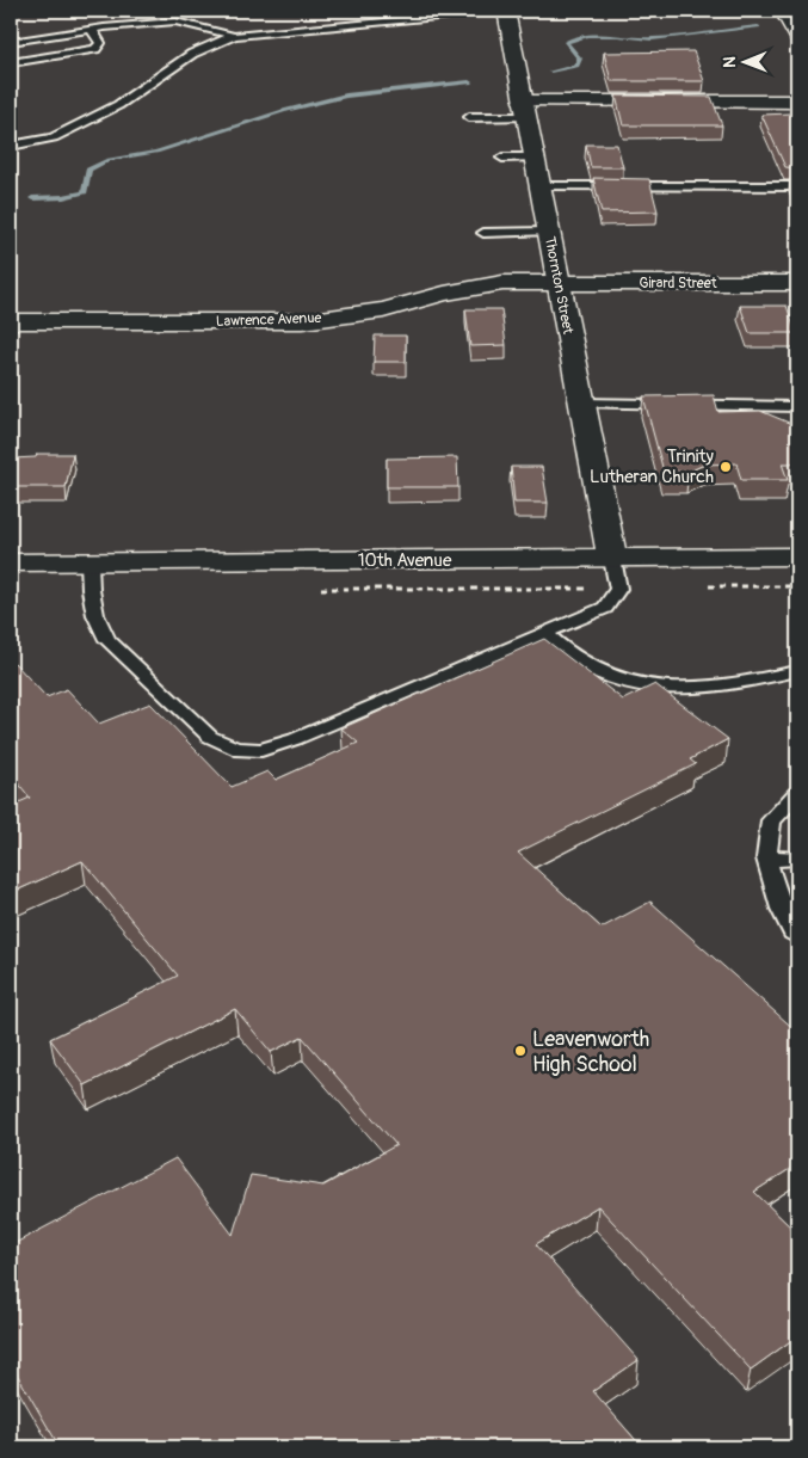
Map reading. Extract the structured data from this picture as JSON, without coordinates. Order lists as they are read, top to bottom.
{
  "streets": {
    "street": [
      "Girard Street",
      "Thornton Street",
      "Lawrence Avenue",
      "10th Avenue"
    ]
  },
  "crossings": [
    ["Girard Street", "Thornton Street"],
    ["Girard Street", "Lawrence Avenue"],
    ["Thornton Street", "Lawrence Avenue"],
    ["Thornton Street", "10th Avenue"]
  ],
  "places": ["Trinity Lutheran Church", "Leavenworth High School"],
  "north": "left"
}
